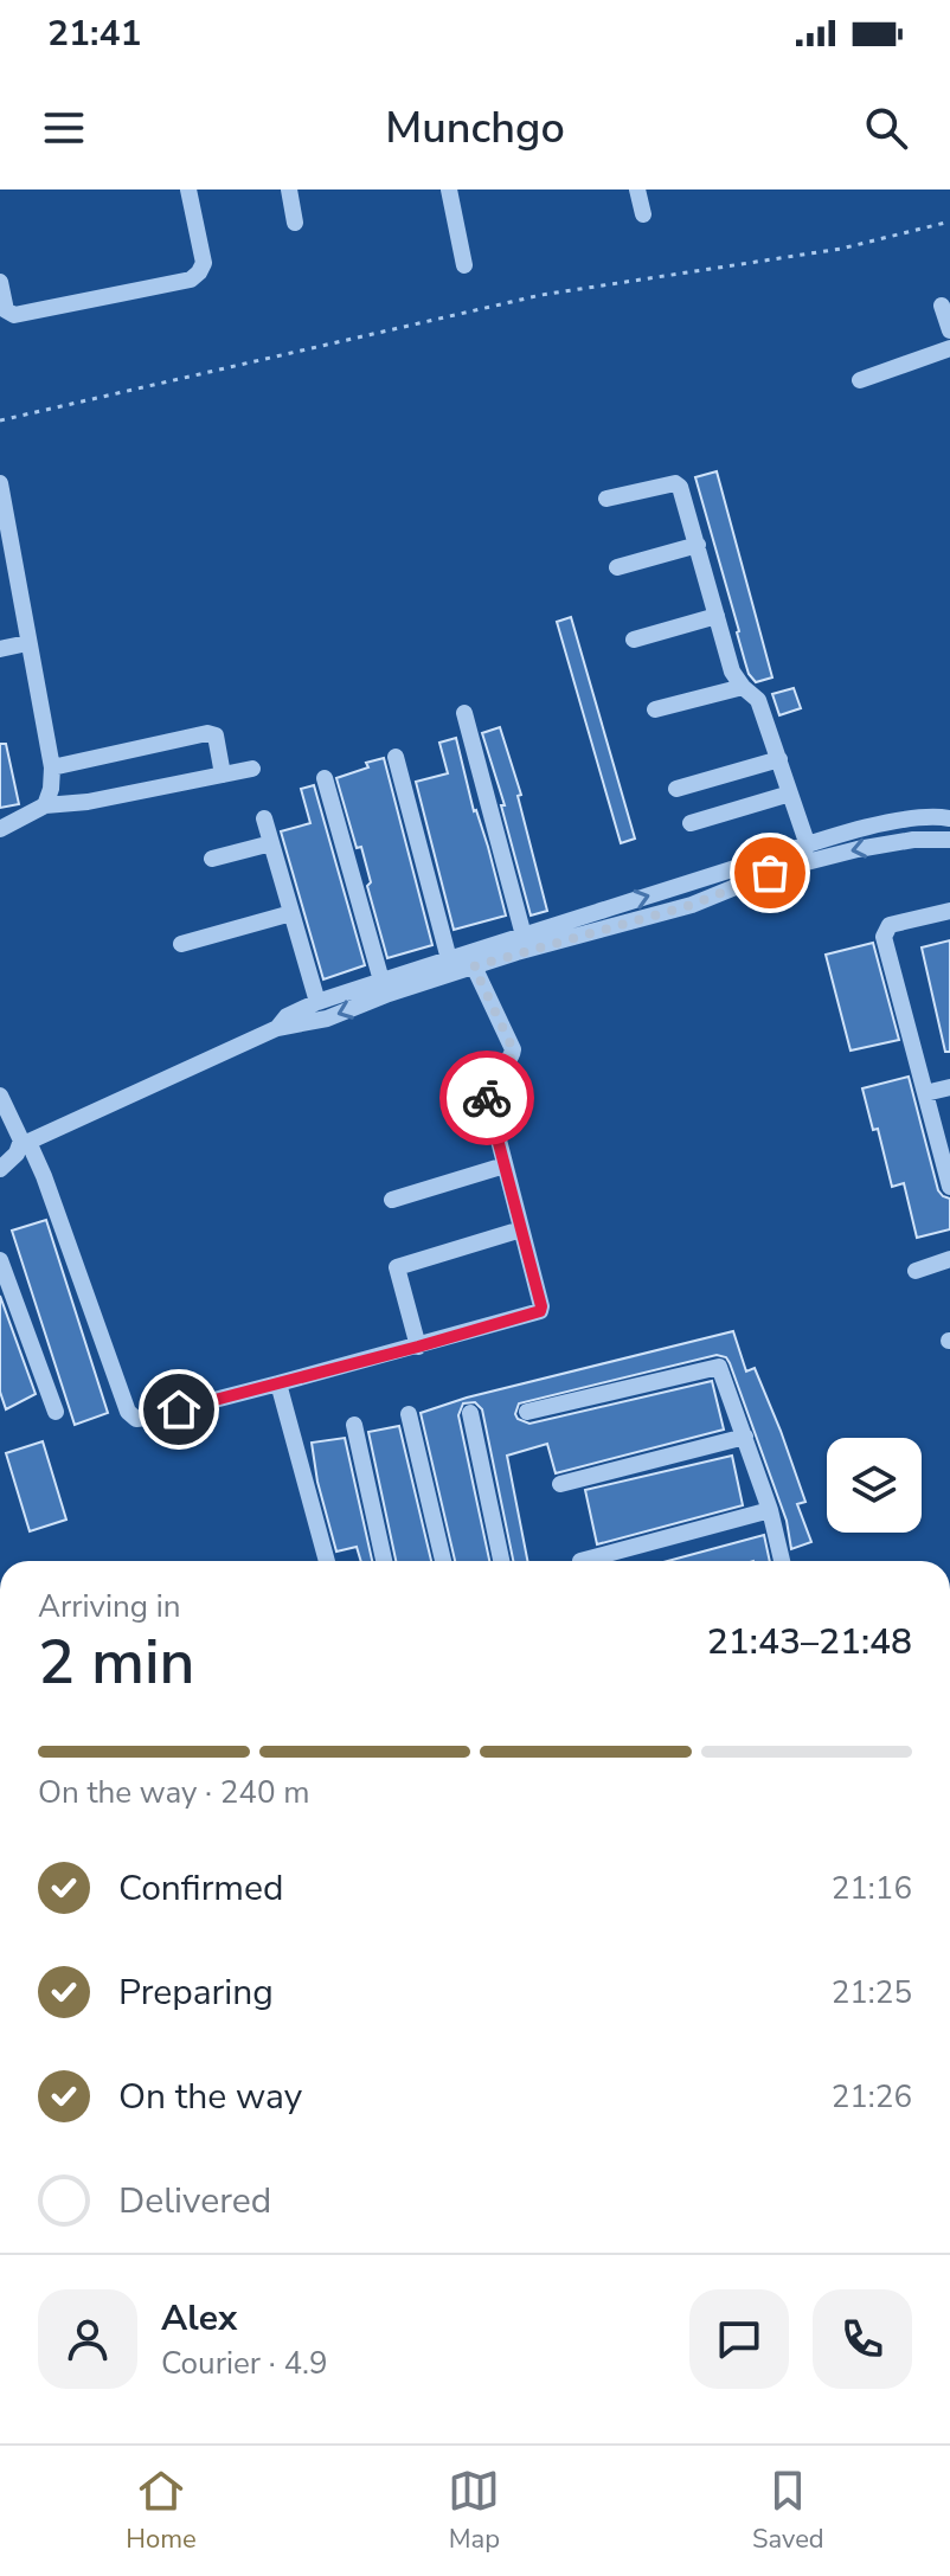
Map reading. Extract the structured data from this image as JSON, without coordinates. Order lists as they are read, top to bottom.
{
  "page": {
    "status": "21:41",
    "header": "Munchgo",
    "heading": ["2 min", "Arriving in", "21:43–21:48"],
    "panel": ["Alex", "Courier · 4.9"],
    "bar": "On the way · 240 m",
    "list": [
      ["Confirmed", "21:16"],
      ["Preparing", "21:25"],
      ["On the way", "21:26"],
      "Delivered"
    ],
    "tabs": ["Home", "Map", "Saved"]
  }
}
